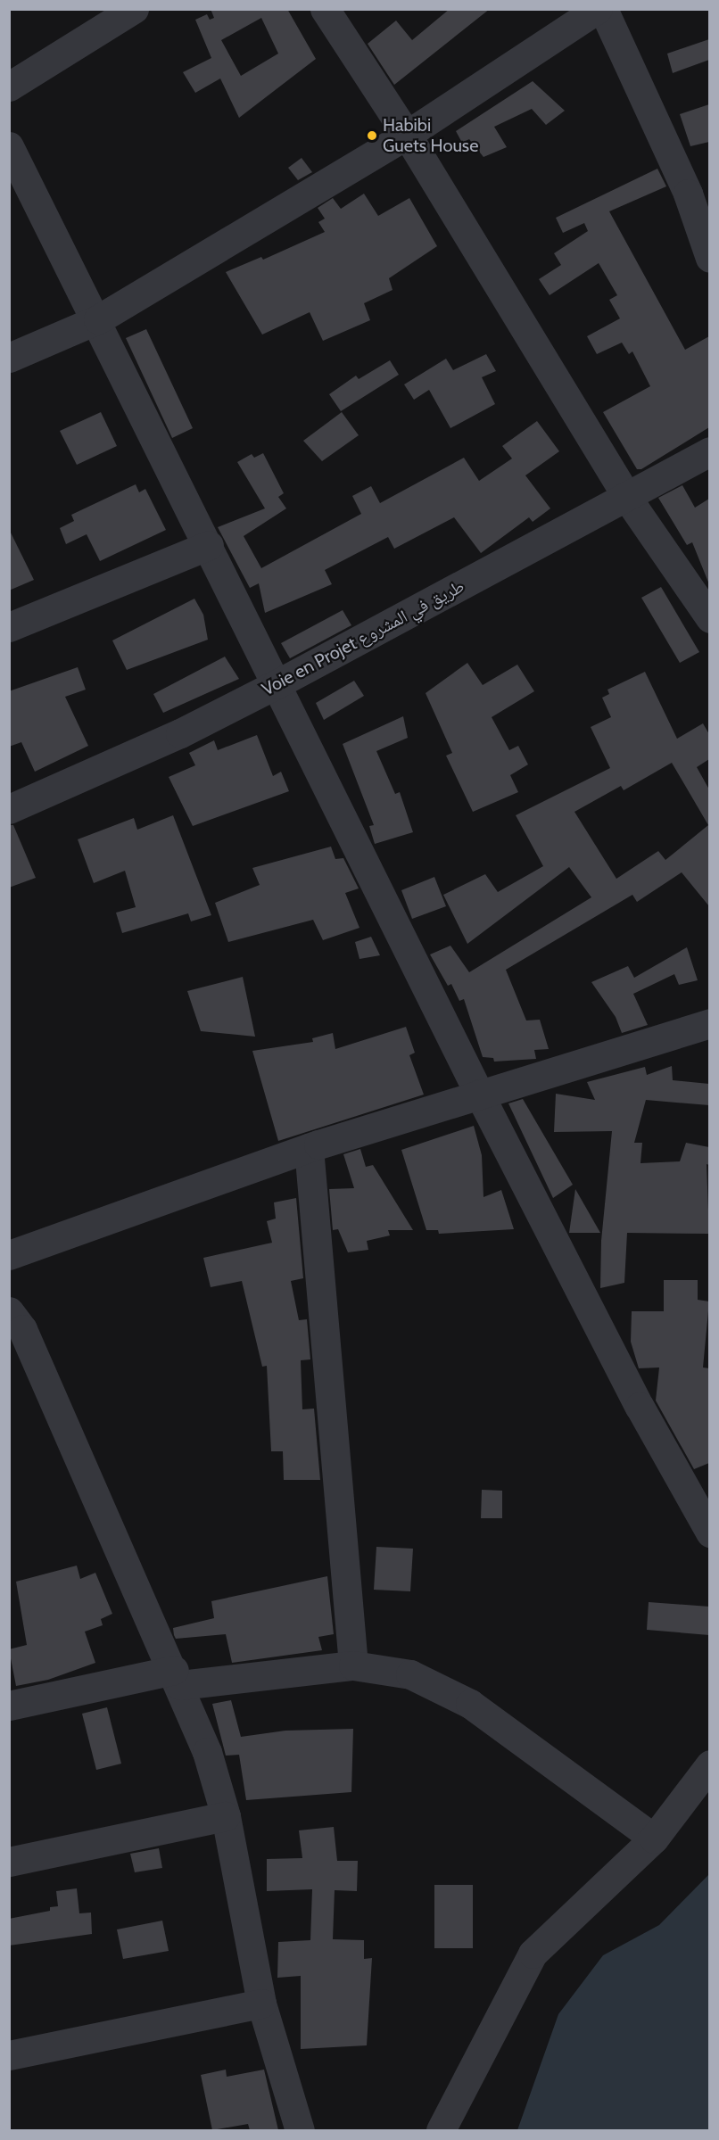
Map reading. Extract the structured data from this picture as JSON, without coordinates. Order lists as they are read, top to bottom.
{
  "streets": {
    "street": ["Voie en Projet طريق في المشروع"]
  },
  "places": ["Habibi Guets House"]
}
